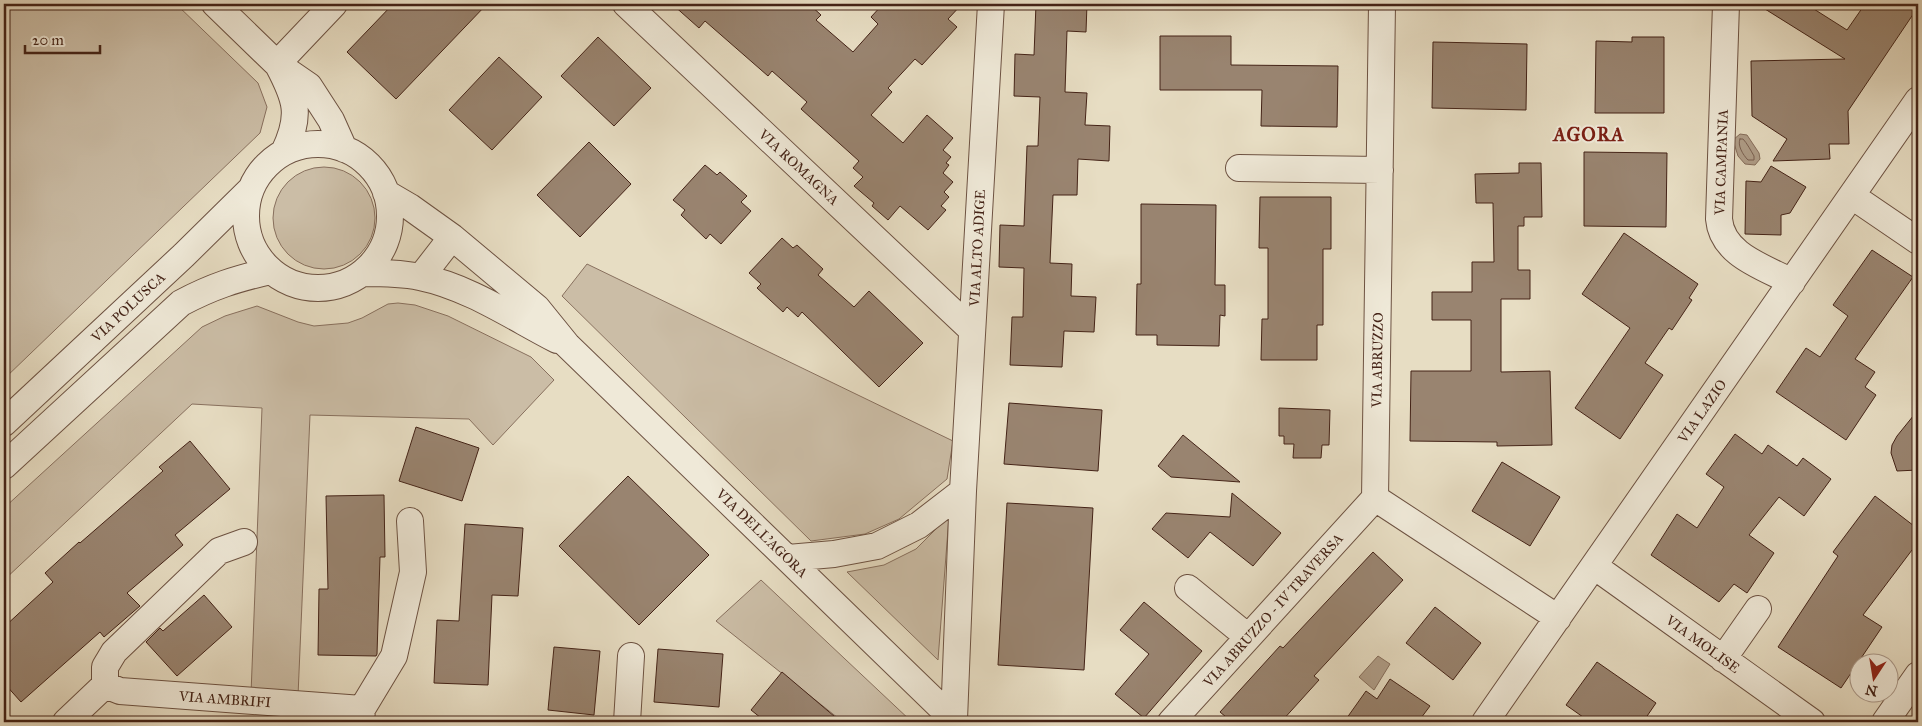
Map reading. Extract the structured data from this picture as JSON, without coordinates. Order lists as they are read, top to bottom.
{
  "streets": {
    "street": [
      "VIA CAMPANIA",
      "VIA ROMAGNA",
      "VIA ALTO ADIGE",
      "VIA POLUSCA",
      "VIA ABRUZZO",
      "VIA LAZIO",
      "VIA DELL'AGORA",
      "VIA ABRUZZO - IV TRAVERSA",
      "VIA MOLISE",
      "VIA AMBRIFI"
    ]
  },
  "crossings": [
    ["VIA CAMPANIA", "VIA LAZIO"],
    ["VIA ROMAGNA", "VIA ALTO ADIGE"],
    ["VIA ALTO ADIGE", "VIA DELL'AGORA"],
    ["VIA POLUSCA", "VIA DELL'AGORA"],
    ["VIA ABRUZZO", "VIA ABRUZZO - IV TRAVERSA"],
    ["VIA LAZIO", "VIA MOLISE"]
  ],
  "districts": ["AGORA"],
  "scale_bar": "20 m",
  "north": "bottom"
}
